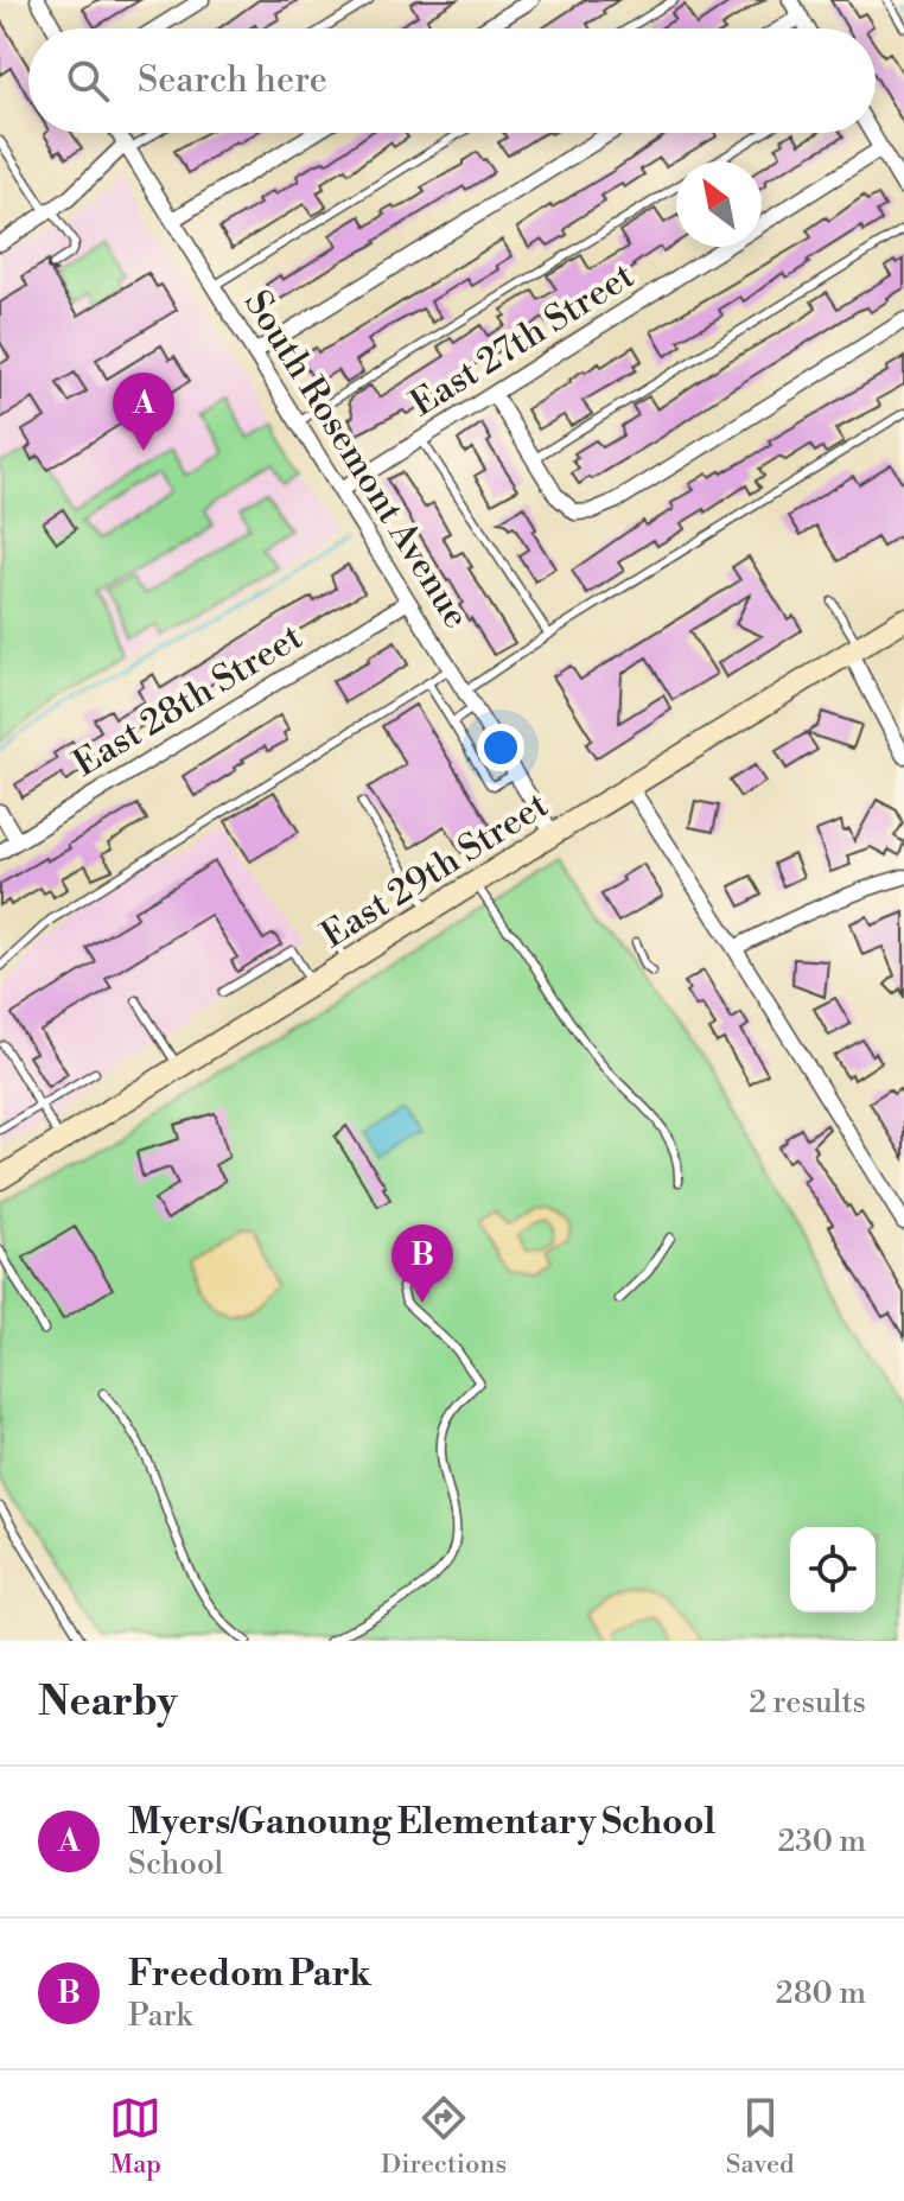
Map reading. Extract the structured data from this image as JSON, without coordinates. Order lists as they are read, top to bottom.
{
  "streets": {
    "street": [
      "East 27th Street",
      "South Rosemont Avenue",
      "East 28th Street",
      "East 29th Street"
    ]
  },
  "crossings": [
    ["East 27th Street", "South Rosemont Avenue"],
    ["South Rosemont Avenue", "East 28th Street"],
    ["South Rosemont Avenue", "East 29th Street"]
  ],
  "north": "top left",
  "page": {
    "search": "Search here",
    "pins": ["A", "B"],
    "heading": ["Nearby", "2 results"],
    "list": [
      {
        "mark": "A",
        "name": "Myers/Ganoung Elementary School",
        "note": "School",
        "value": "230 m"
      },
      {
        "mark": "B",
        "name": "Freedom Park",
        "note": "Park",
        "value": "280 m"
      }
    ],
    "nav": ["Map", "Directions", "Saved"]
  }
}
